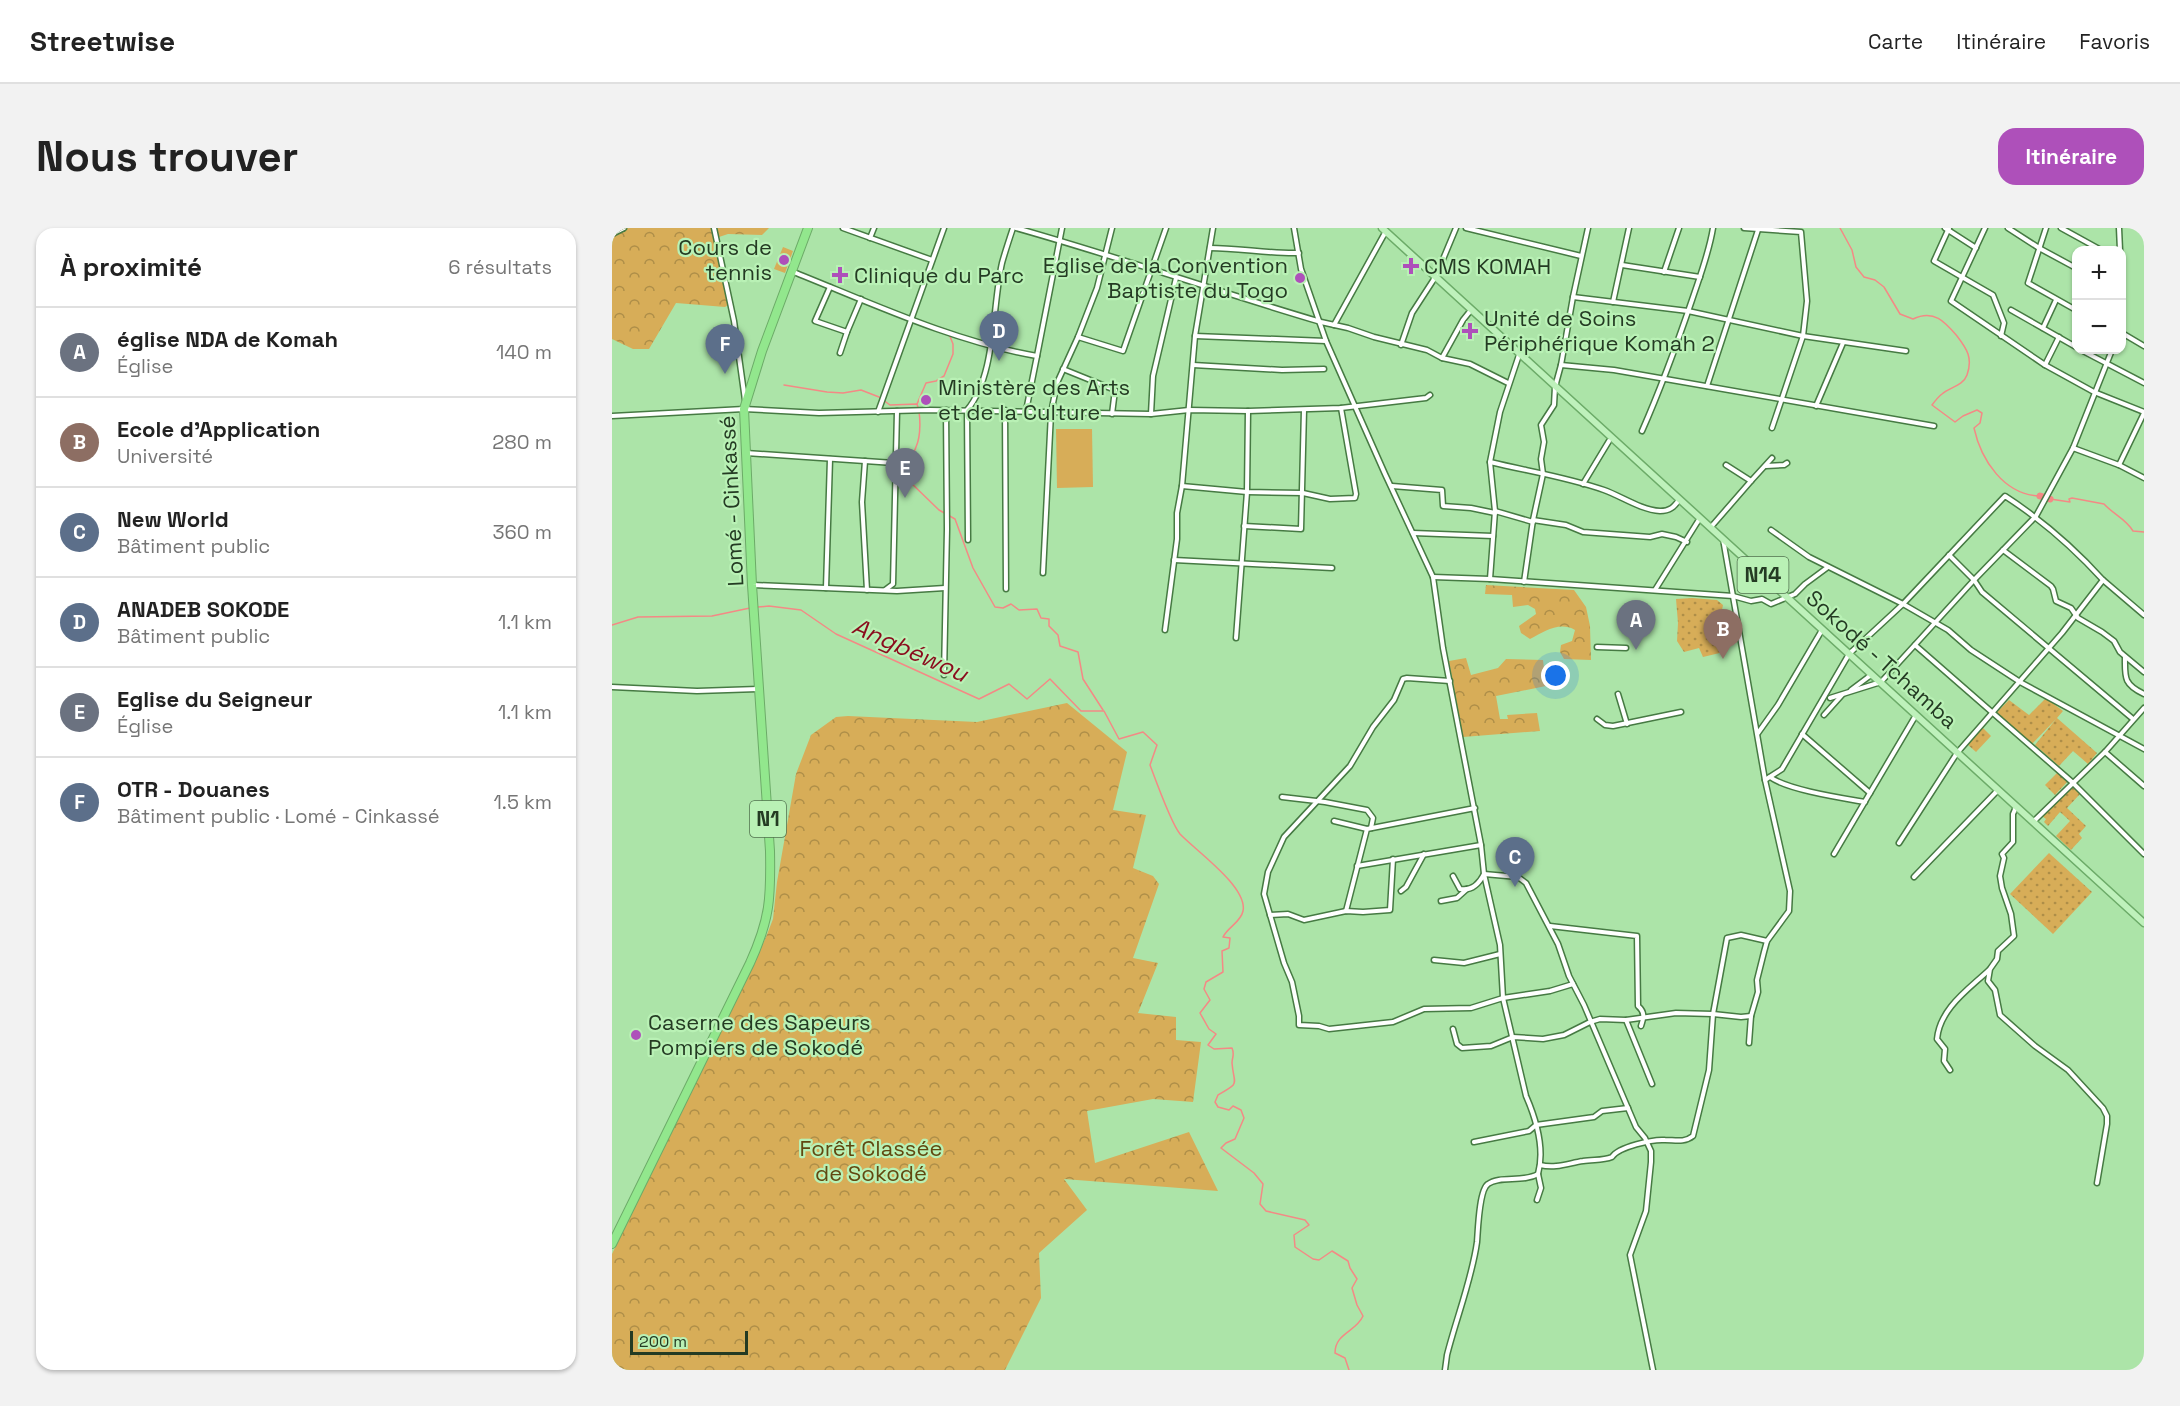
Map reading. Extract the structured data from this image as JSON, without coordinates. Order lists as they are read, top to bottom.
{
  "streets": {
    "highway": ["Lomé - Cinkassé", "N1"],
    "main road": ["N14", "Sokodé - Tchamba"]
  },
  "water": ["Angbéwou"],
  "parks": ["Forêt Classée de Sokodé"],
  "places": {
    "other": [
      "Cours de tennis",
      "Eglise de la Convention Baptiste du Togo",
      "Ministère des Arts et de la Culture",
      "Caserne des Sapeurs Pompiers de Sokodé"
    ],
    "health": ["CMS KOMAH", "Clinique du Parc", "Unité de Soins Périphérique Komah 2"]
  },
  "scale_bar": "200 m",
  "page": {
    "header": "Streetwise",
    "nav": ["Carte", "Itinéraire", "Favoris"],
    "buttons": "Itinéraire",
    "title": "Nous trouver",
    "heading": ["À proximité", "6 résultats"],
    "map_buttons": ["+", "−"],
    "list": [
      {
        "mark": "A",
        "name": "église NDA de Komah",
        "note": "Église",
        "value": "140 m"
      },
      {
        "mark": "B",
        "name": "Ecole d'Application",
        "note": "Université",
        "value": "280 m"
      },
      {
        "mark": "C",
        "name": "New World",
        "note": "Bâtiment public",
        "value": "360 m"
      },
      {
        "mark": "D",
        "name": "ANADEB SOKODE",
        "note": "Bâtiment public",
        "value": "1.1 km"
      },
      {
        "mark": "E",
        "name": "Eglise du Seigneur",
        "note": "Église",
        "value": "1.1 km"
      },
      {
        "mark": "F",
        "name": "OTR - Douanes",
        "note": "Bâtiment public · Lomé - Cinkassé",
        "value": "1.5 km"
      }
    ],
    "pins": [
      "D",
      "F",
      "E",
      "A",
      "B",
      "C"
    ],
    "scale": "200 m"
  }
}
